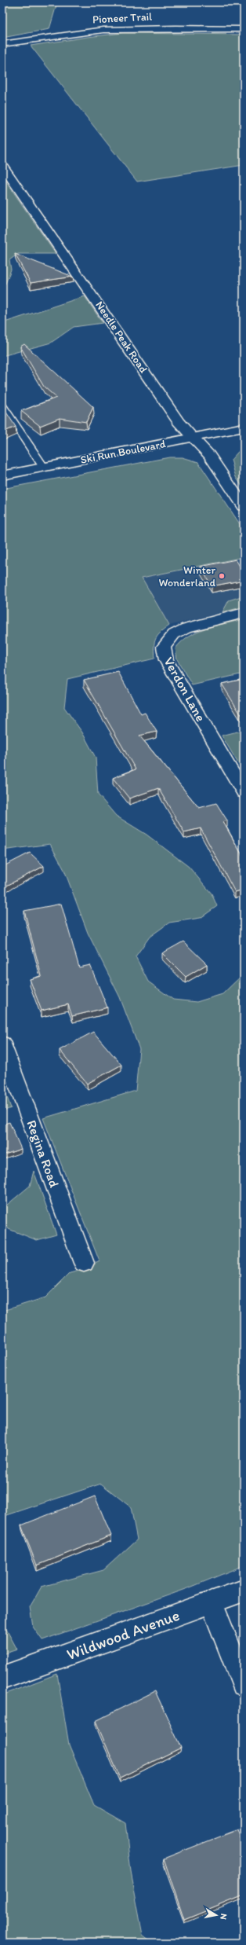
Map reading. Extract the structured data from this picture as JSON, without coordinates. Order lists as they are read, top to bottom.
{
  "streets": {
    "street": [
      "Pioneer Trail",
      "Needle Peak Road",
      "Ski Run Boulevard",
      "Verdon Lane",
      "Regina Road",
      "Wildwood Avenue"
    ]
  },
  "crossings": [
    ["Needle Peak Road", "Ski Run Boulevard"]
  ],
  "places": ["Winter Wonderland"],
  "north": "right"
}
